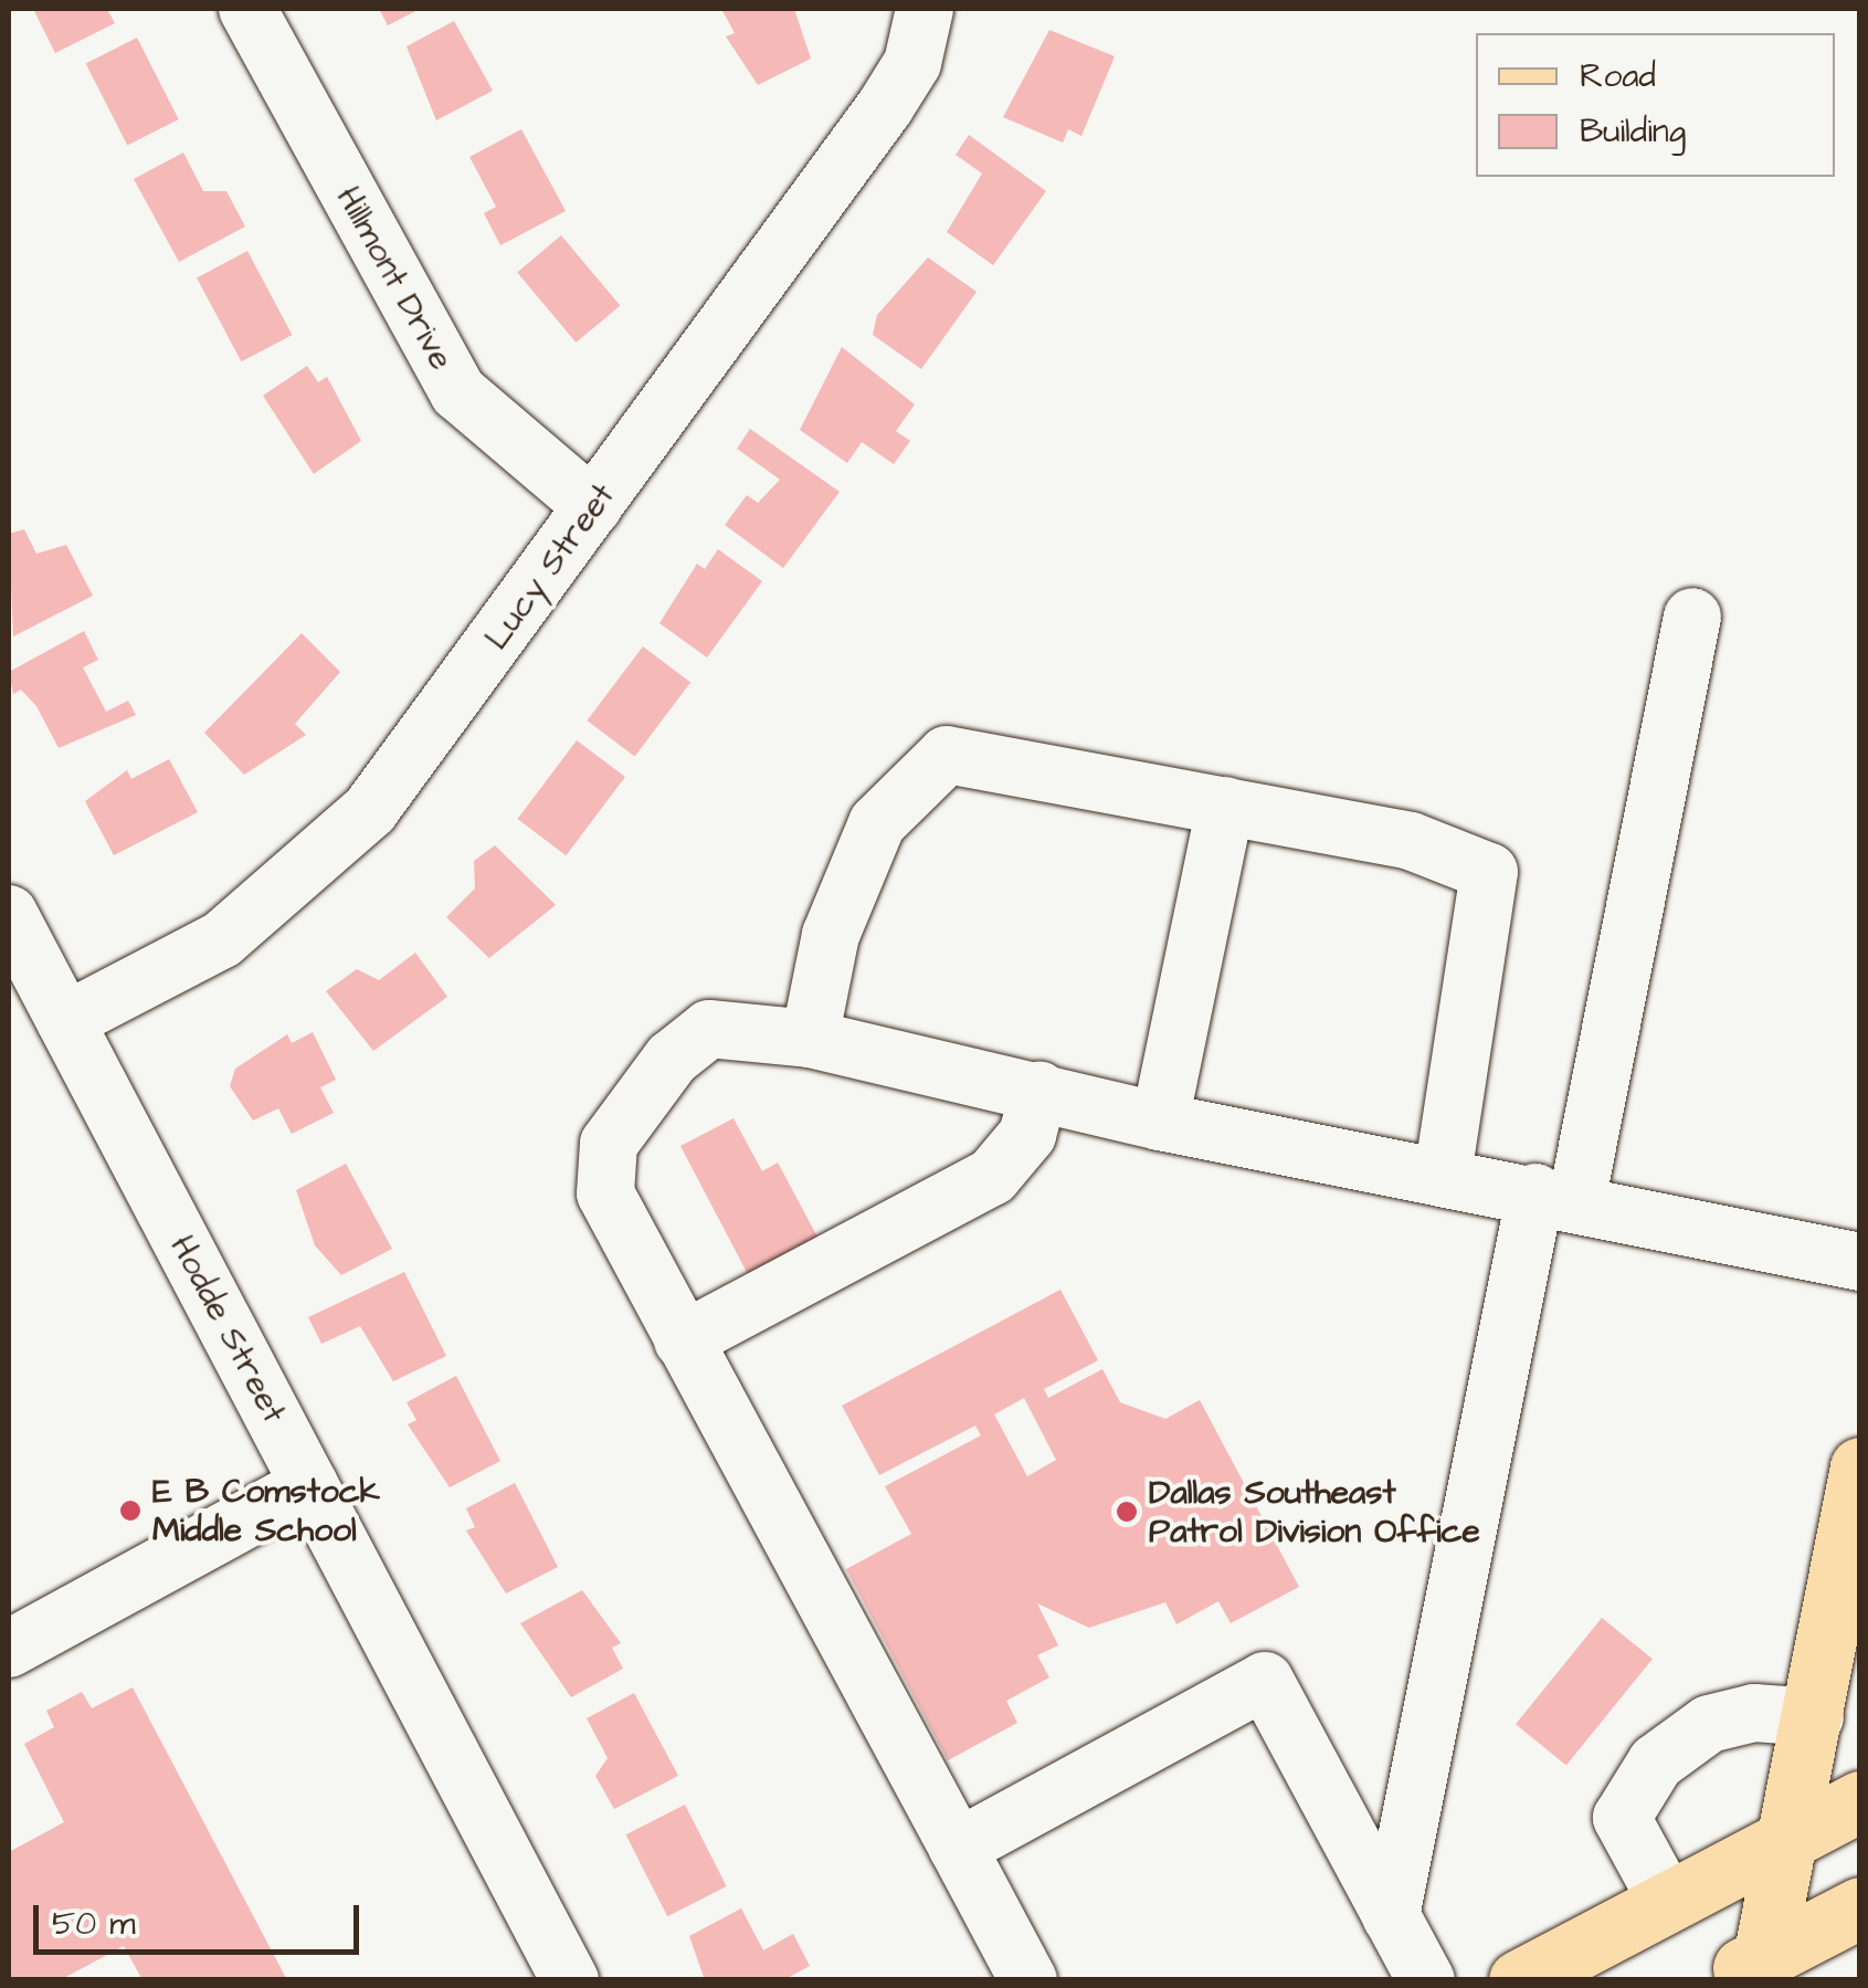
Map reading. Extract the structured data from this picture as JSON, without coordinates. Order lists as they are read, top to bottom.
{
  "streets": {
    "street": ["Hillmont Drive", "Lucy Street", "Hodde Street"]
  },
  "crossings": [
    ["Hillmont Drive", "Lucy Street"],
    ["Lucy Street", "Hodde Street"]
  ],
  "places": ["E B Comstock Middle School", "Dallas Southeast Patrol Division Office"],
  "legend": ["Road", "Building"],
  "scale_bar": "50 m"
}
